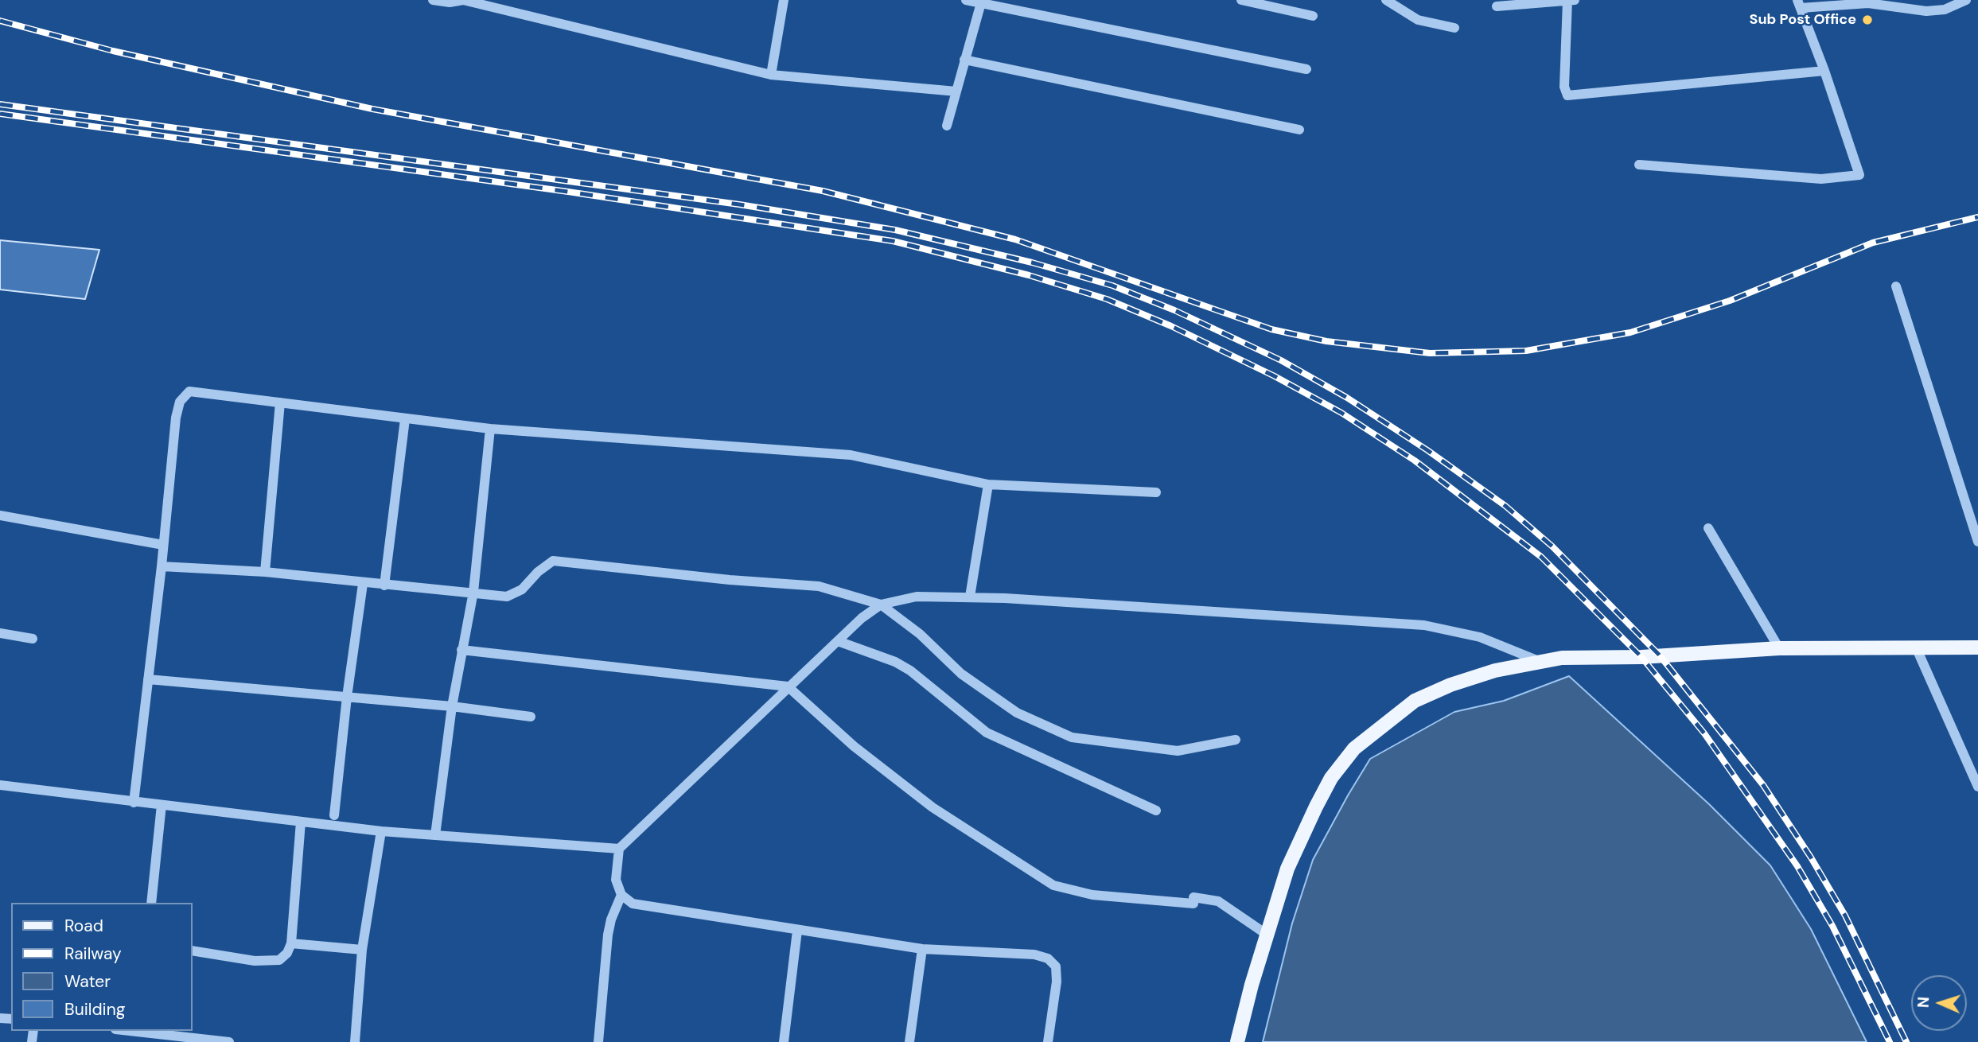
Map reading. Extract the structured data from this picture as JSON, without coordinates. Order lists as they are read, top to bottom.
{
  "places": ["Sub Post Office"],
  "legend": [
    "Road",
    "Railway",
    "Water",
    "Building"
  ],
  "north": "left"
}
